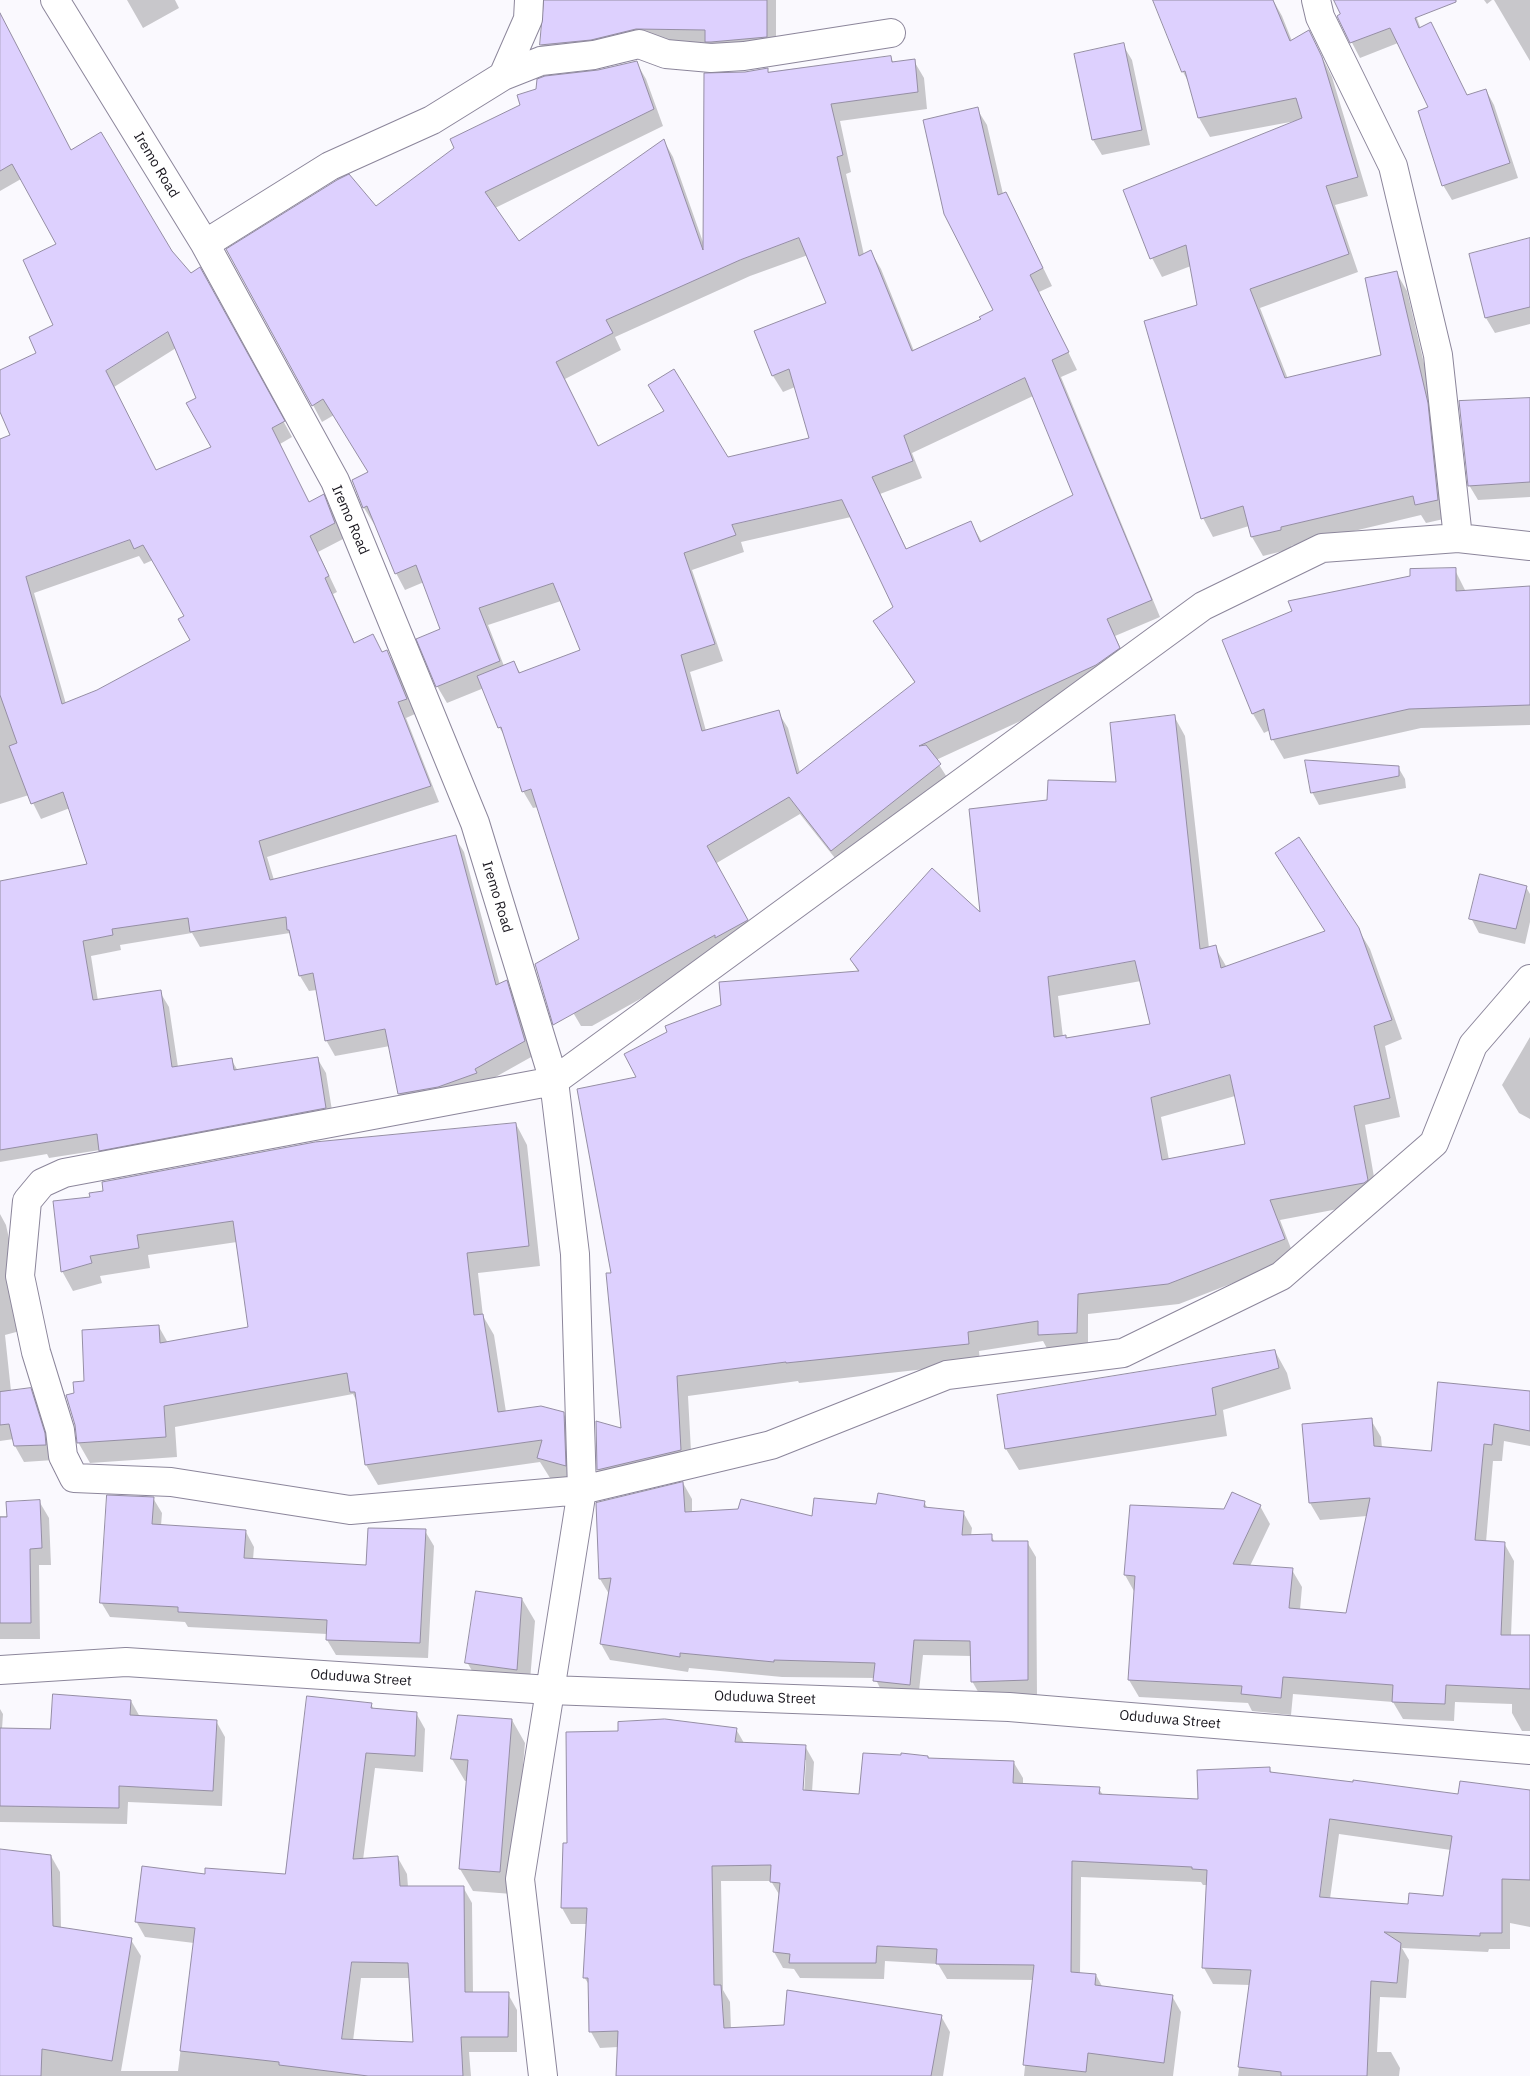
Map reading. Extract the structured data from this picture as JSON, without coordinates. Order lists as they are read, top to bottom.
{
  "streets": {
    "street": ["Iremo Road", "Oduduwa Street"]
  },
  "crossings": [
    ["Iremo Road", "Oduduwa Street"]
  ]
}
